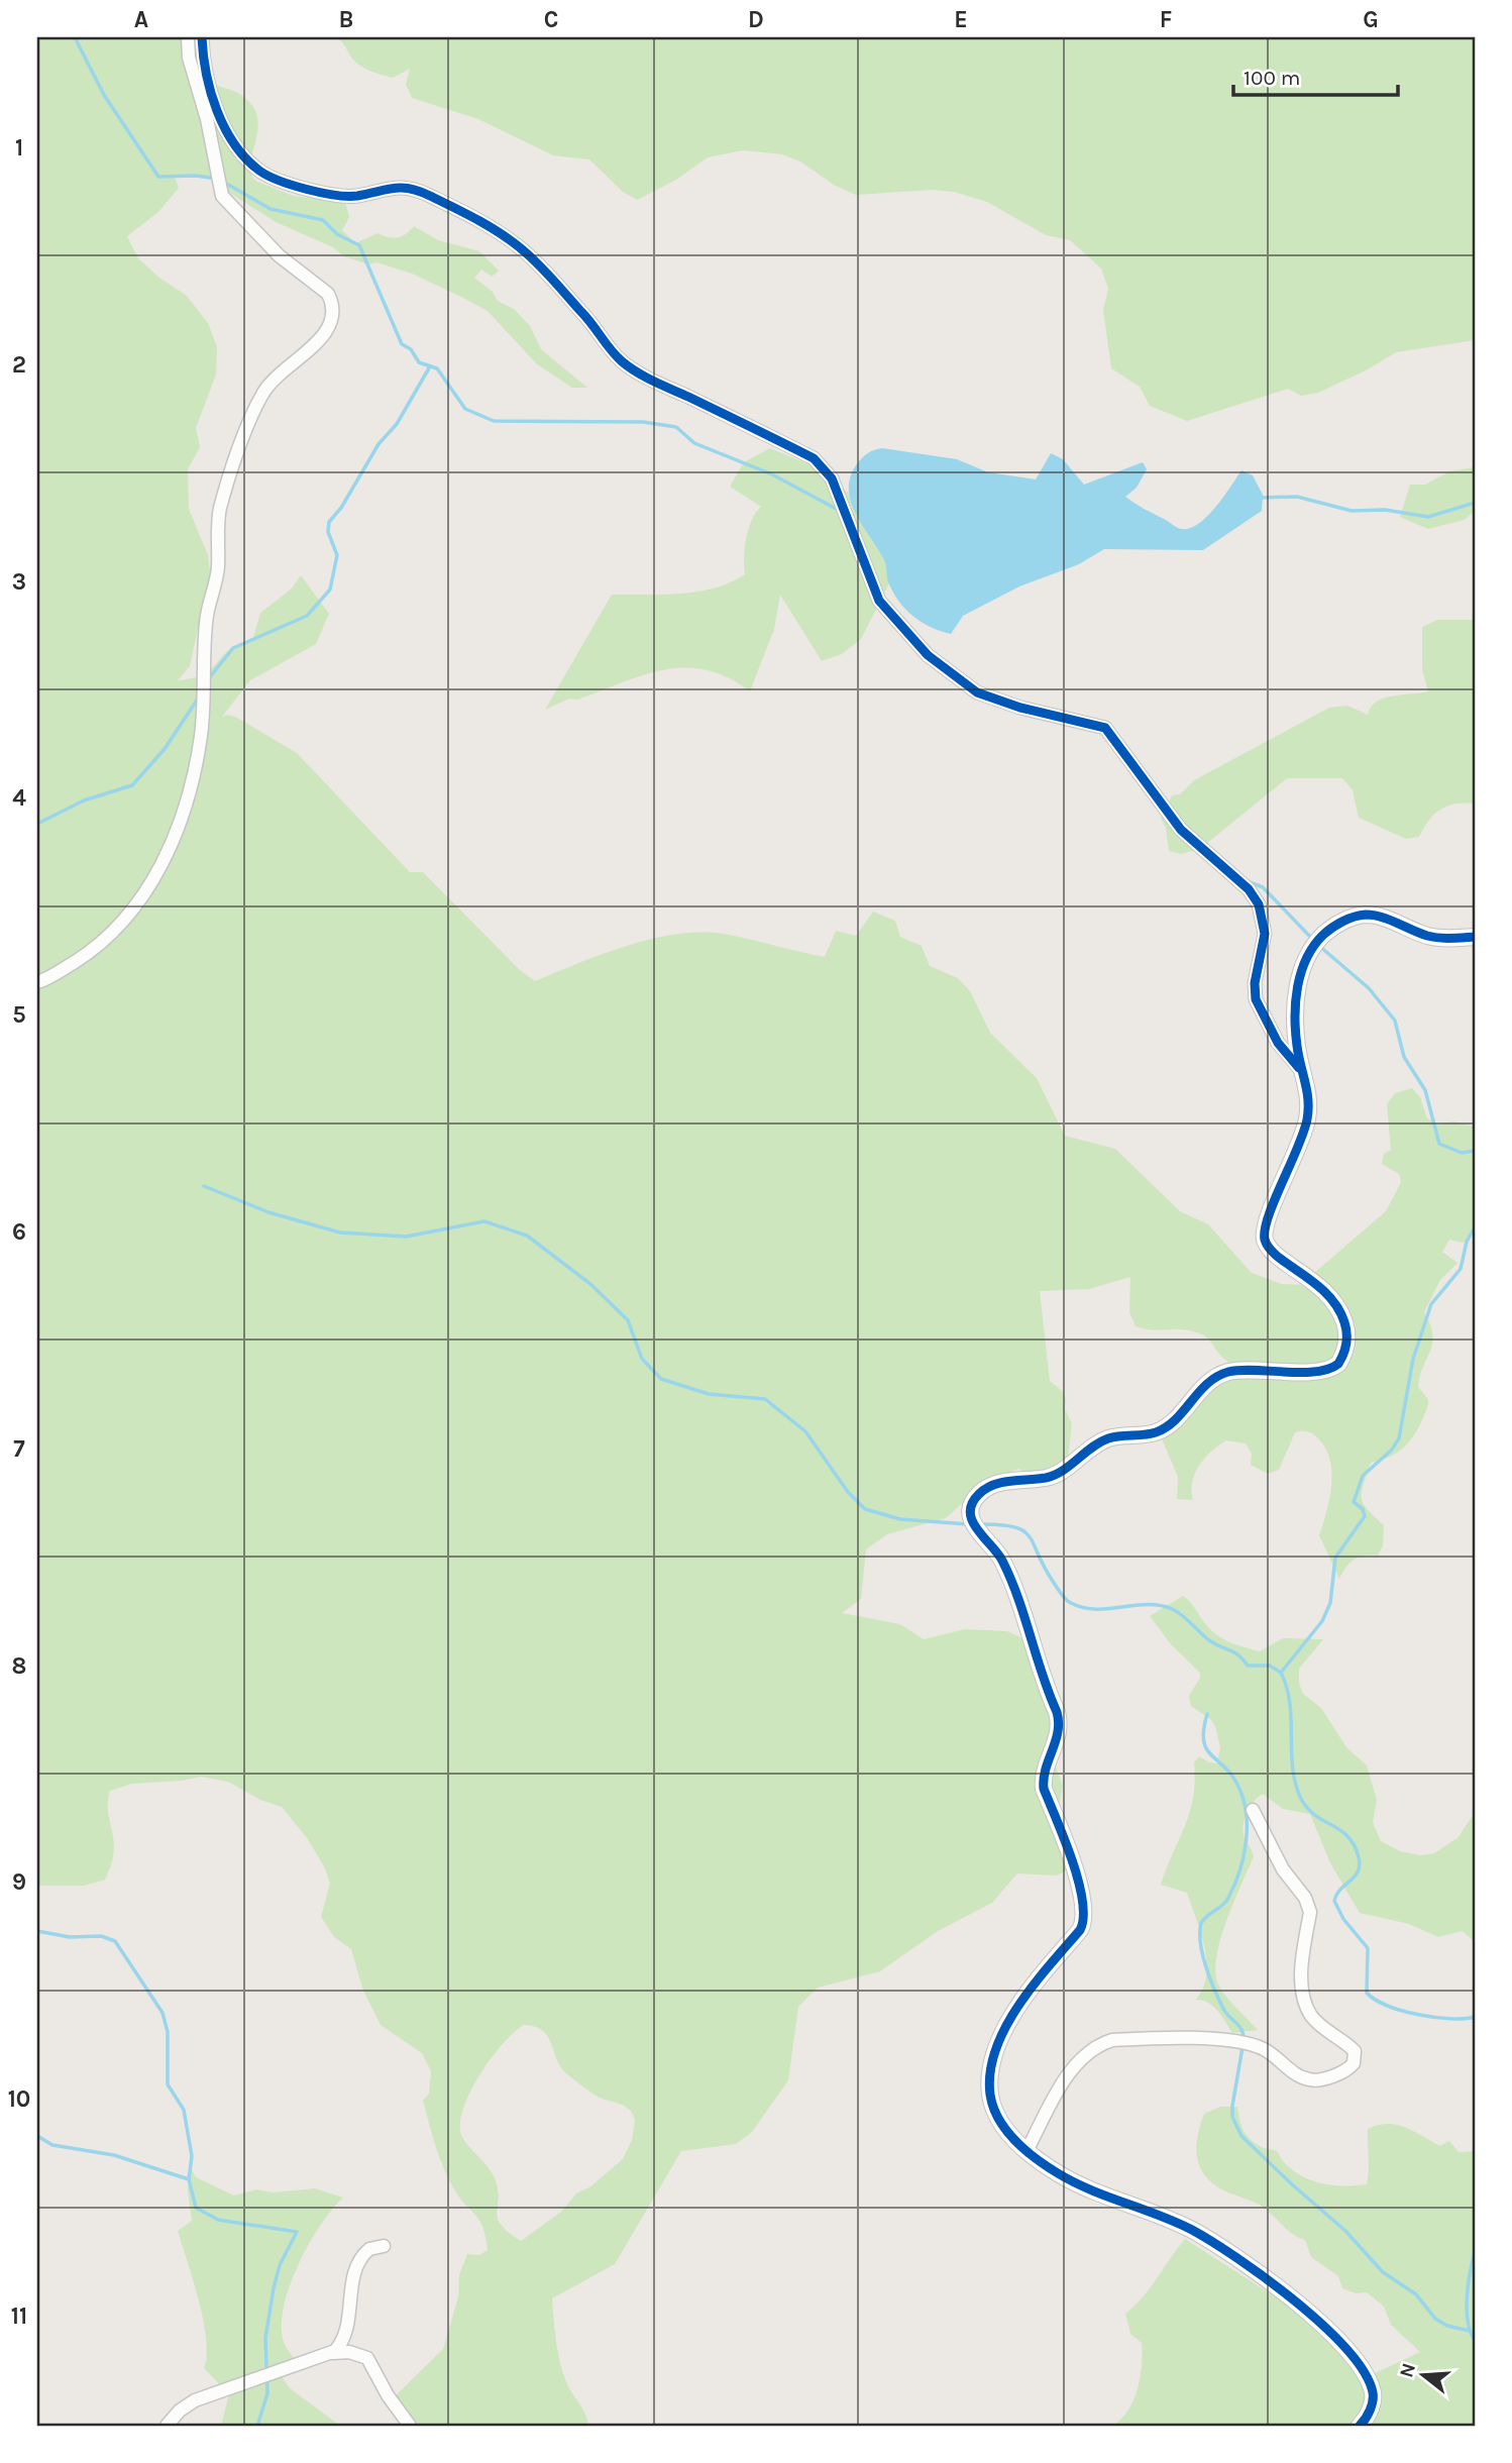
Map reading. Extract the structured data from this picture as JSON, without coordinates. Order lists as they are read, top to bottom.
{
  "scale_bar": "100 m",
  "north": "left",
  "grid": {
    "columns": [
      "A",
      "B",
      "C",
      "D",
      "E",
      "F",
      "G"
    ],
    "rows": [
      "1",
      "2",
      "3",
      "4",
      "5",
      "6",
      "7",
      "8",
      "9",
      "10",
      "11"
    ]
  }
}
